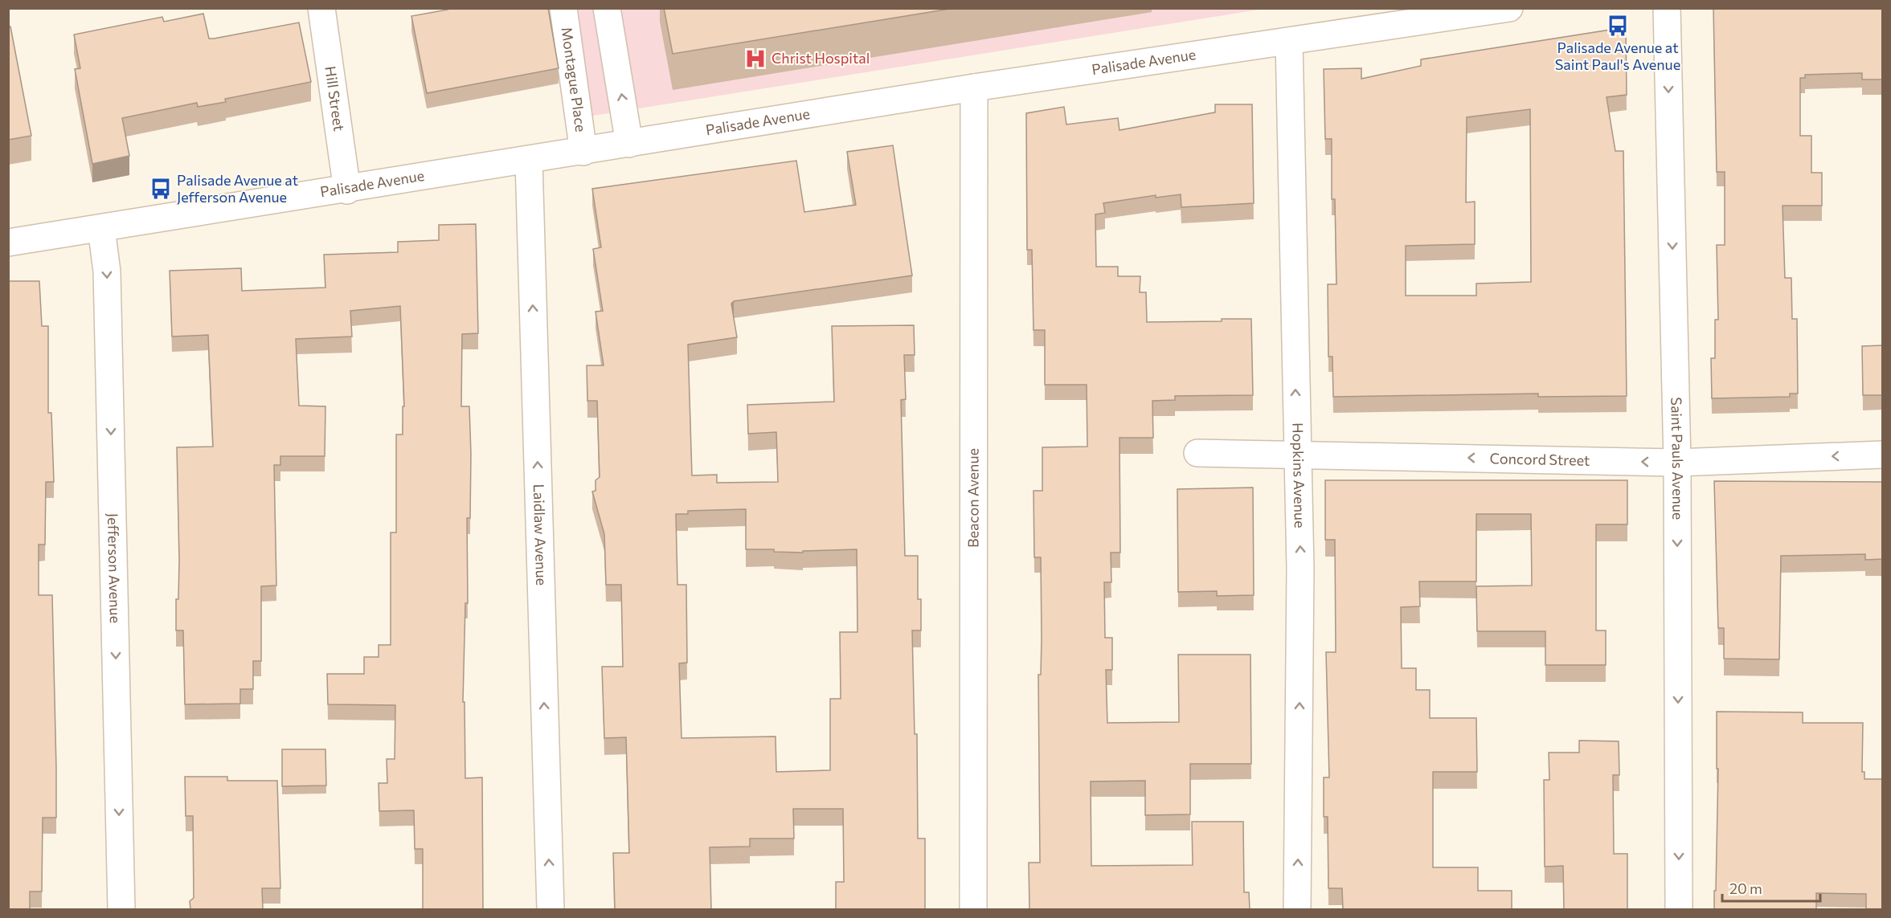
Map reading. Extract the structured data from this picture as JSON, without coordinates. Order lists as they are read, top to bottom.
{
  "streets": {
    "street": [
      "Palisade Avenue",
      "Montague Place",
      "Hill Street",
      "Saint Pauls Avenue",
      "Concord Street",
      "Hopkins Avenue",
      "Beacon Avenue",
      "Laidlaw Avenue",
      "Jefferson Avenue"
    ]
  },
  "crossings": [
    ["Palisade Avenue", "Montague Place"],
    ["Palisade Avenue", "Hill Street"],
    ["Palisade Avenue", "Hopkins Avenue"],
    ["Palisade Avenue", "Beacon Avenue"],
    ["Palisade Avenue", "Laidlaw Avenue"],
    ["Palisade Avenue", "Jefferson Avenue"],
    ["Saint Pauls Avenue", "Concord Street"],
    ["Concord Street", "Hopkins Avenue"]
  ],
  "one_way": [
    "Saint Pauls Avenue",
    "Concord Street",
    "Hopkins Avenue",
    "Laidlaw Avenue",
    "Jefferson Avenue"
  ],
  "places": {
    "bus stop": ["Palisade Avenue at Saint Paul's Avenue", "Palisade Avenue at Jefferson Avenue"],
    "hospital": ["Christ Hospital"]
  },
  "scale_bar": "20 m"
}
